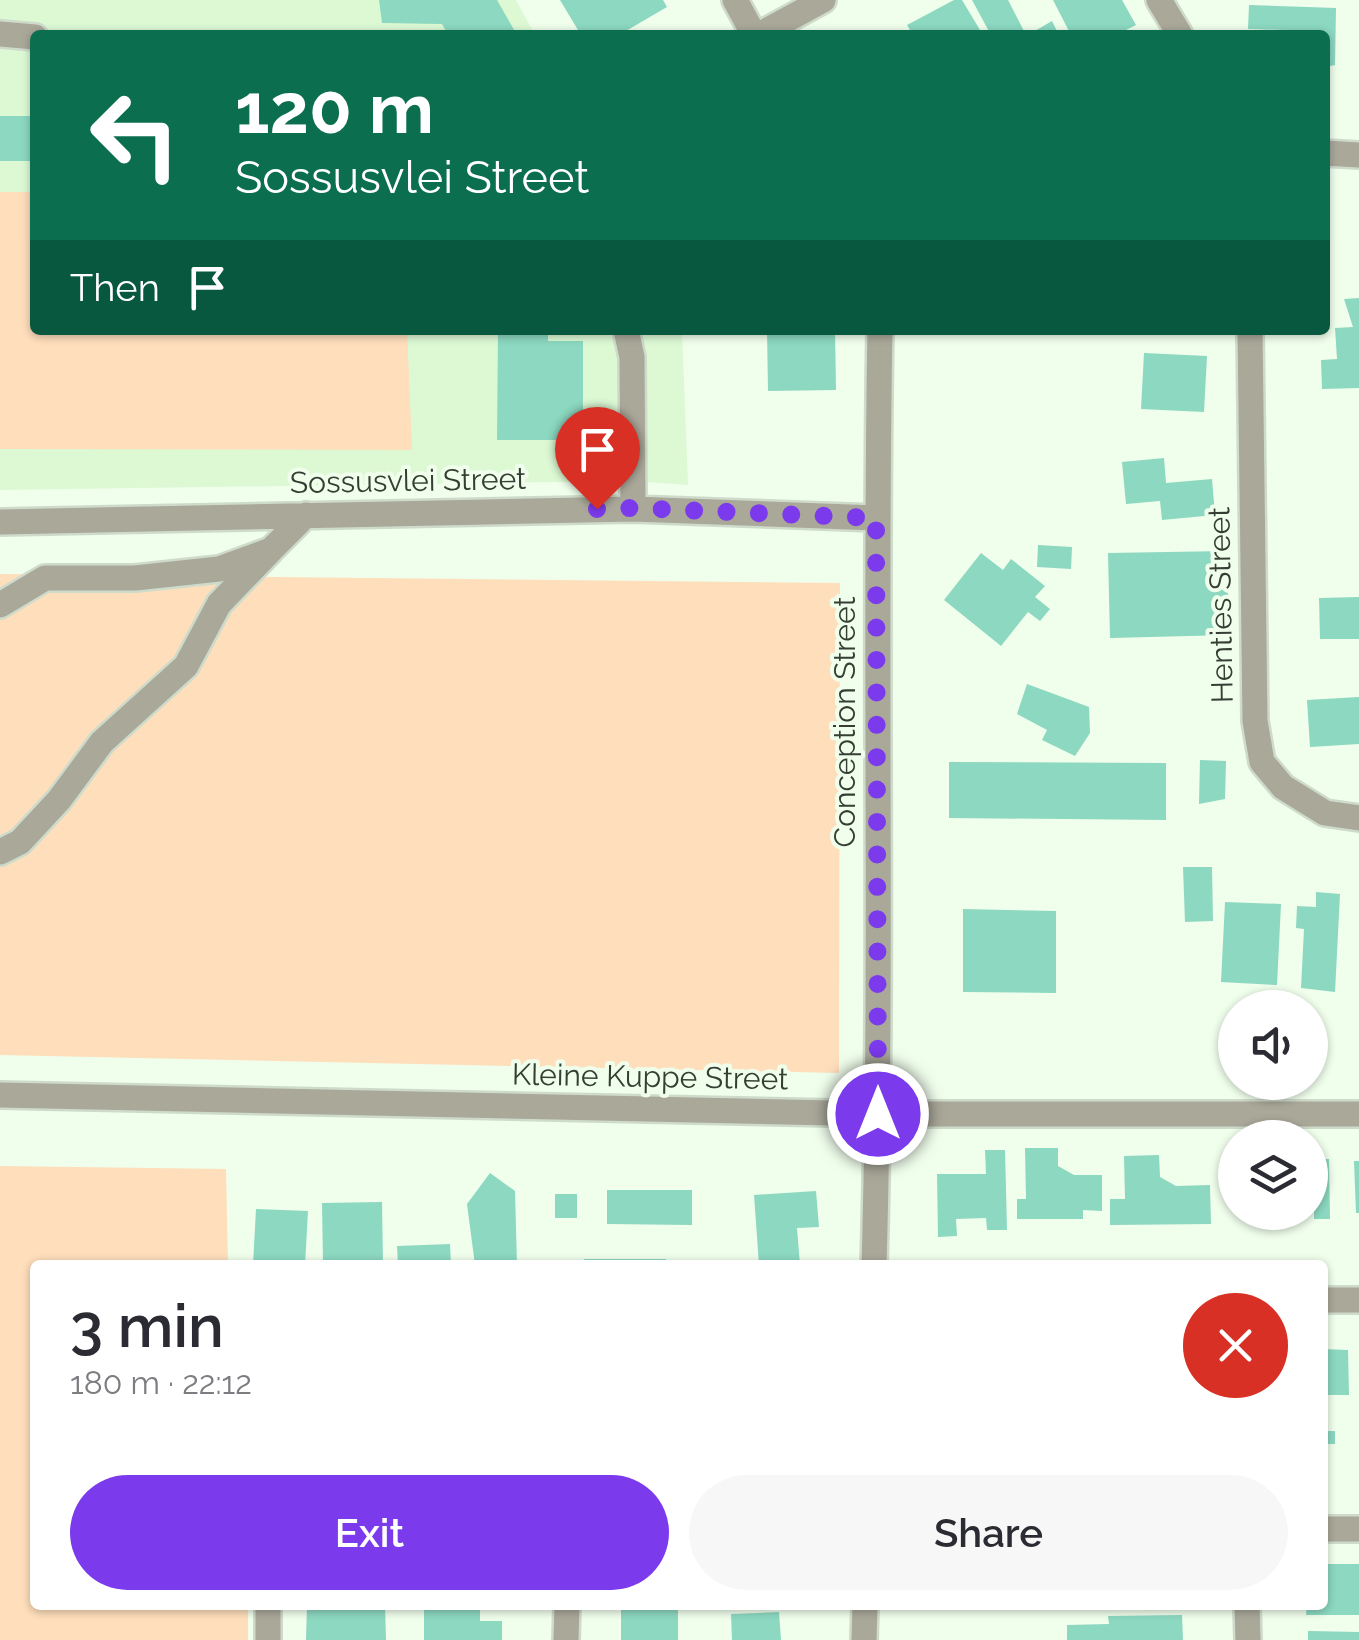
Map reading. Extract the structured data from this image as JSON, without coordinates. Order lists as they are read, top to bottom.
{
  "streets": {
    "street": [
      "Sossusvlei Street",
      "Henties Street",
      "Conception Street",
      "Kleine Kuppe Street"
    ]
  },
  "crossings": [
    ["Sossusvlei Street", "Conception Street"],
    ["Conception Street", "Kleine Kuppe Street"]
  ],
  "page": {
    "turn": ["120 m", "Sossusvlei Street"],
    "then": "Then",
    "heading": ["3 min", "180 m · 22:12"],
    "buttons": ["Exit", "Share"]
  }
}
